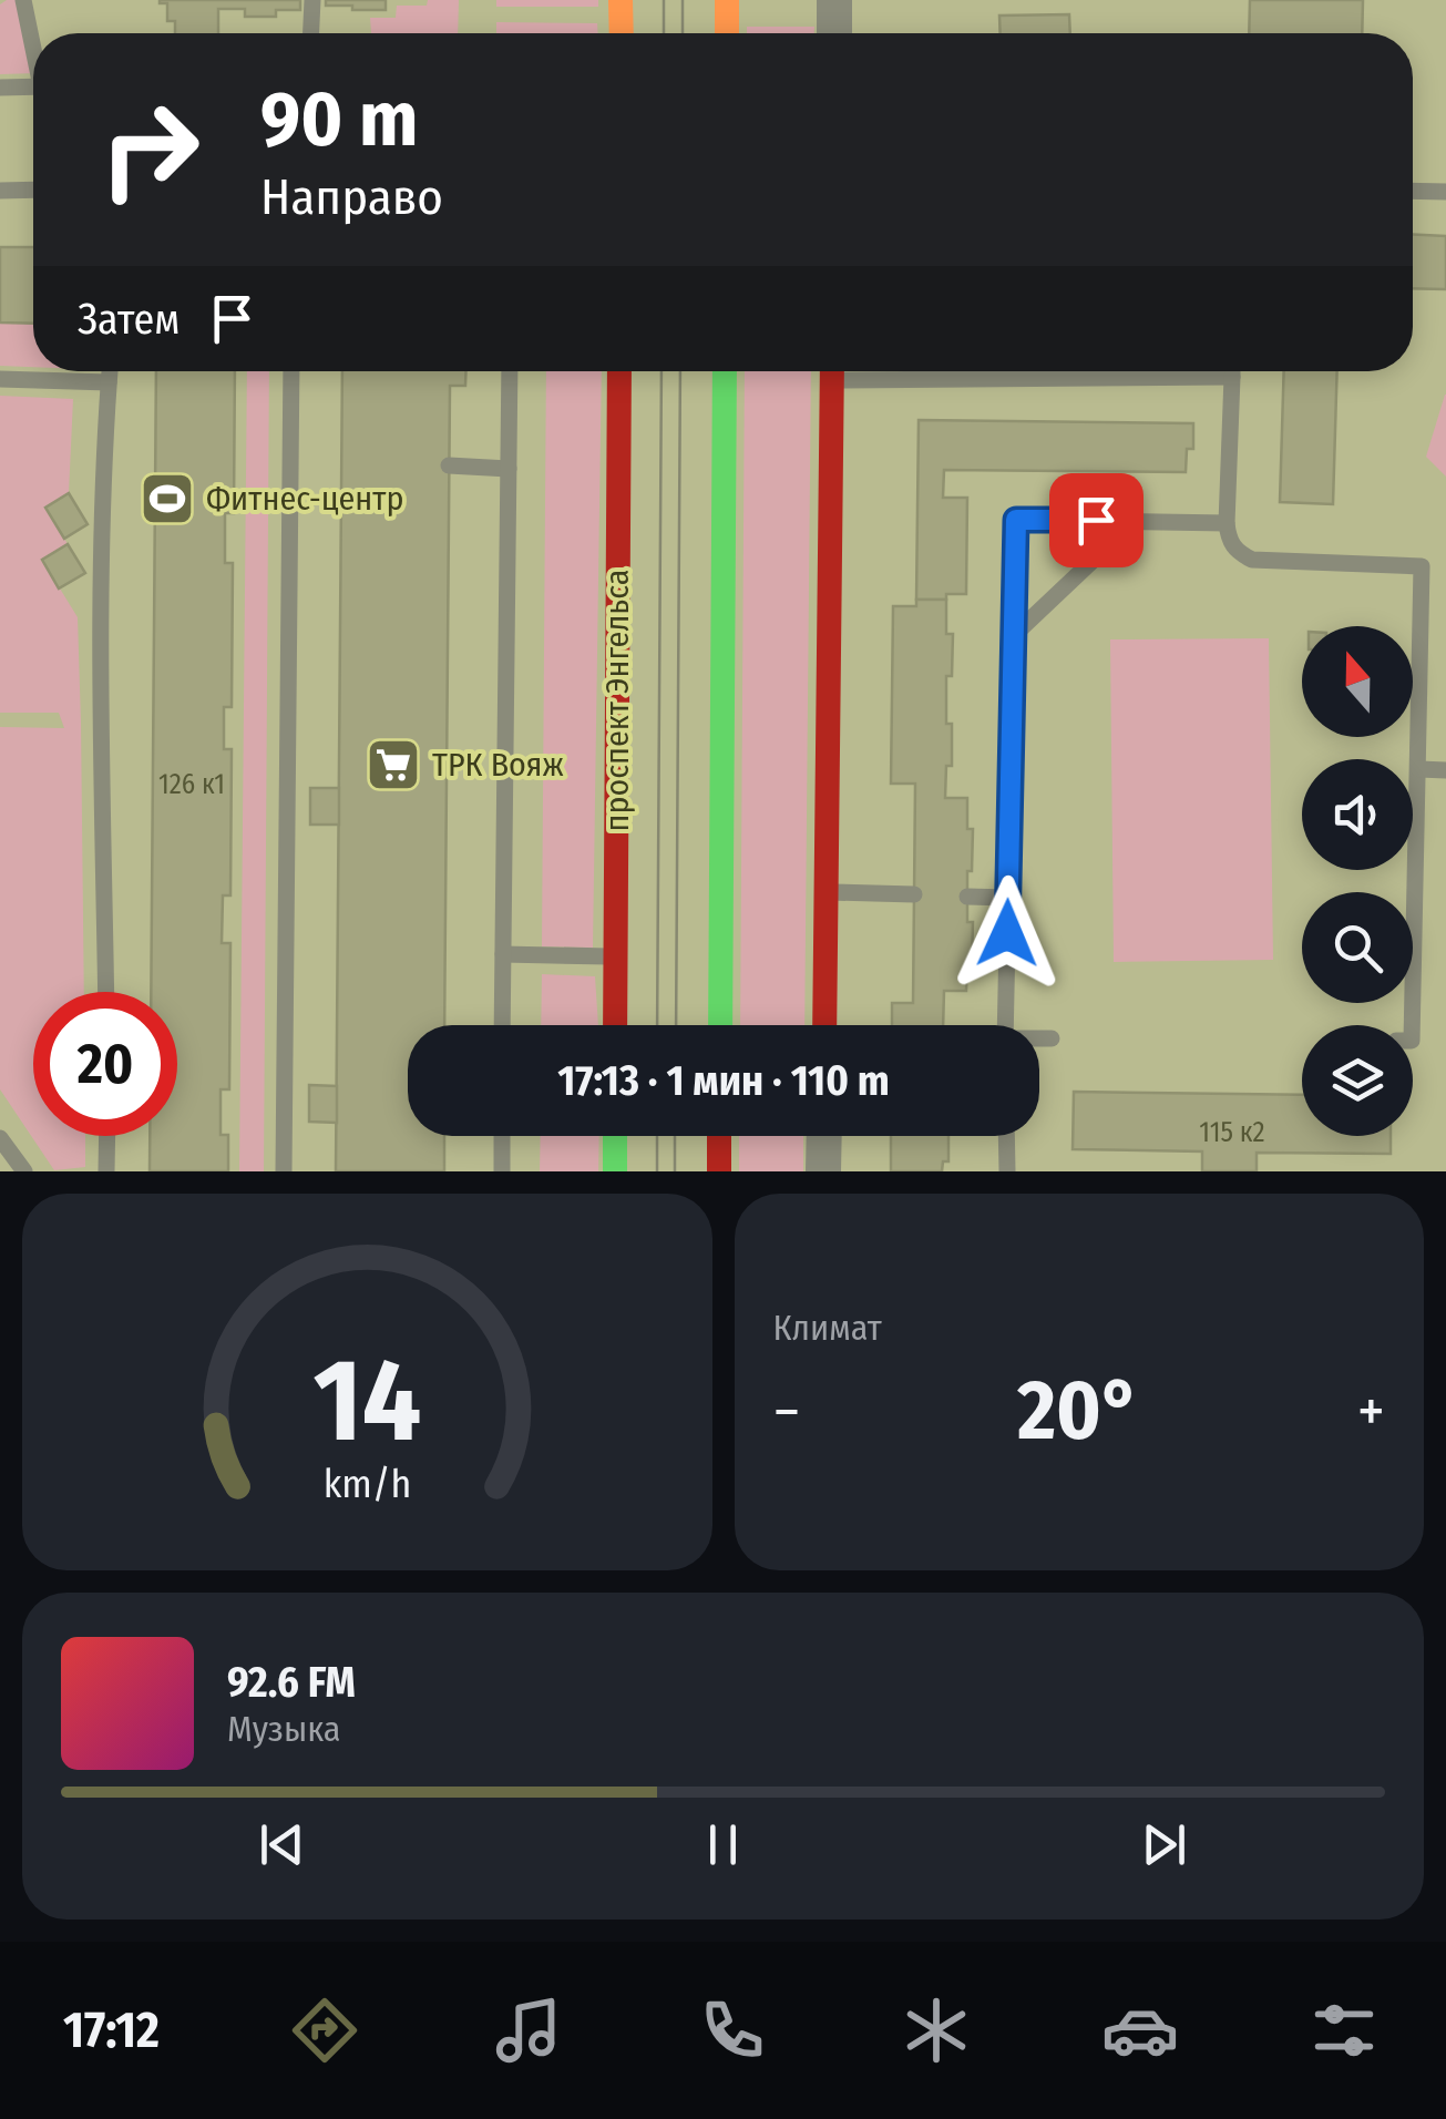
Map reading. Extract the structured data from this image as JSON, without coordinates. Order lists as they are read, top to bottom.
{
  "streets": {
    "main road": ["проспект Энгельса"]
  },
  "places": {
    "sports": ["Фитнес-центр"],
    "supermarket": ["ТРК Вояж"]
  },
  "house_numbers": ["126 к1", "115 к2"],
  "north": "top",
  "page": {
    "turn": ["90 m", "Направо"],
    "then": "Затем",
    "limit": "20",
    "trip": "17:13 · 1 мин · 110 m",
    "tile": "Климат",
    "heat": ["−", "20°", "+"],
    "song": ["92.6 FM", "Музыка"],
    "tabs": "17:12",
    "gauge": ["14", "km/h"]
  }
}
